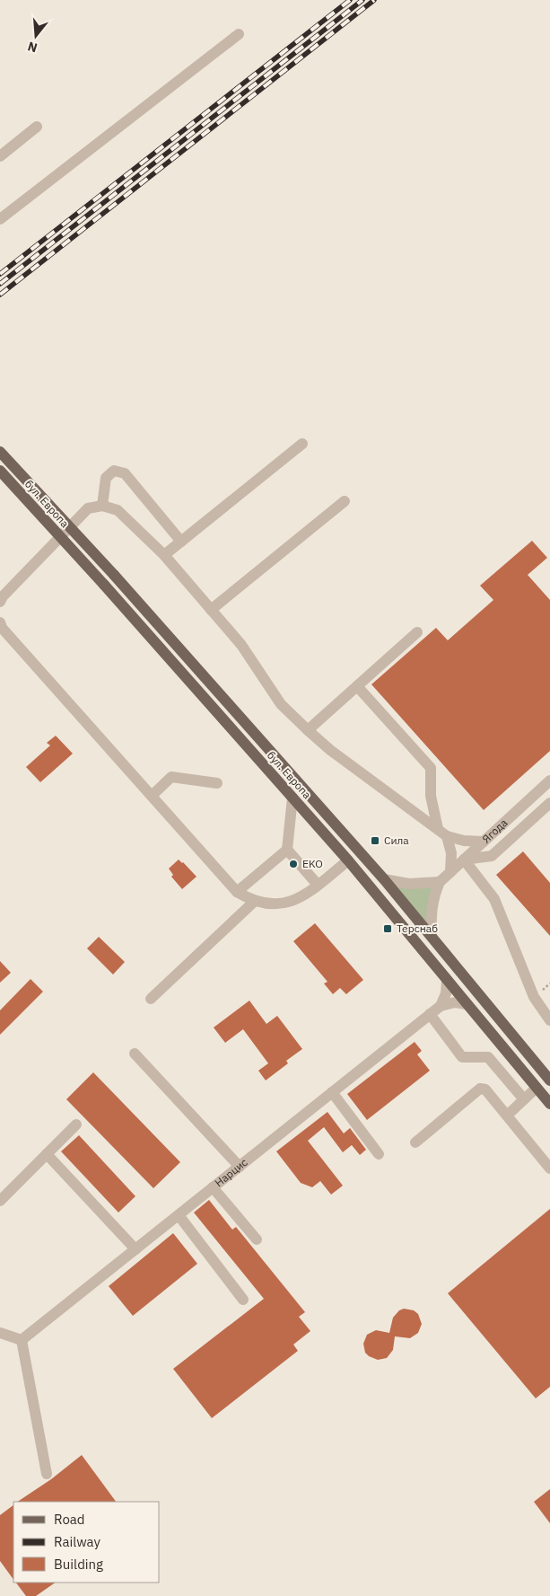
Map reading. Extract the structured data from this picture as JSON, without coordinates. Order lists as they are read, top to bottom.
{
  "streets": {
    "main road": ["бул. Европа"],
    "street": ["Ягода", "Нарцис"]
  },
  "places": {
    "transit": ["Сила", "Терснаб"],
    "other": ["EKO"]
  },
  "legend": ["Road", "Railway", "Building"],
  "north": "bottom"
}
